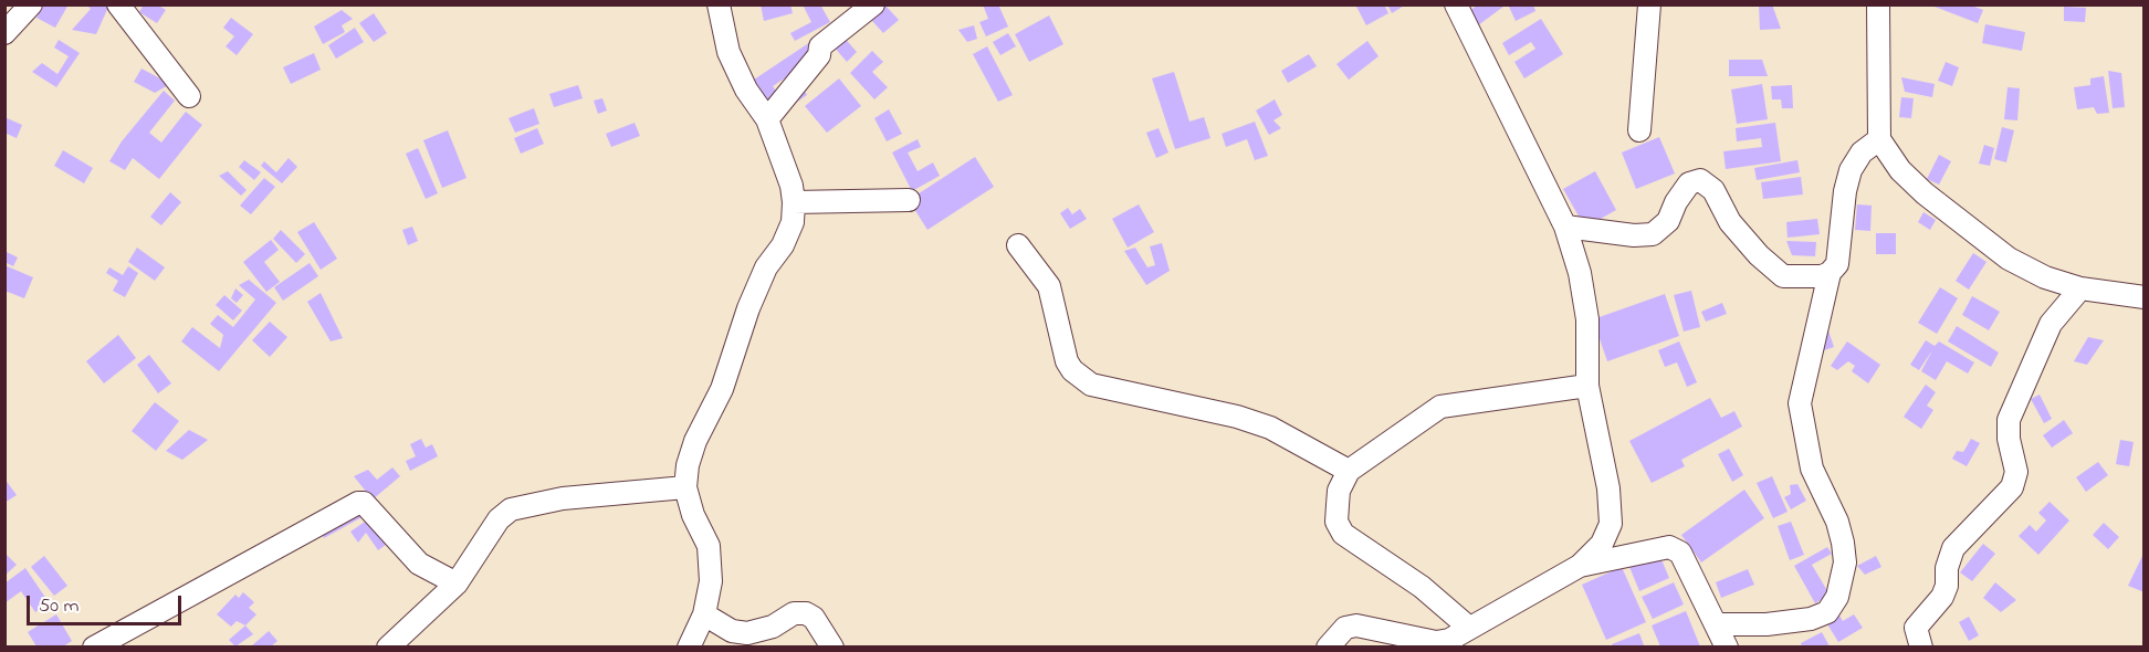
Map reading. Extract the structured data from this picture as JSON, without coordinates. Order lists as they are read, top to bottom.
{
  "scale_bar": "50 m"
}
